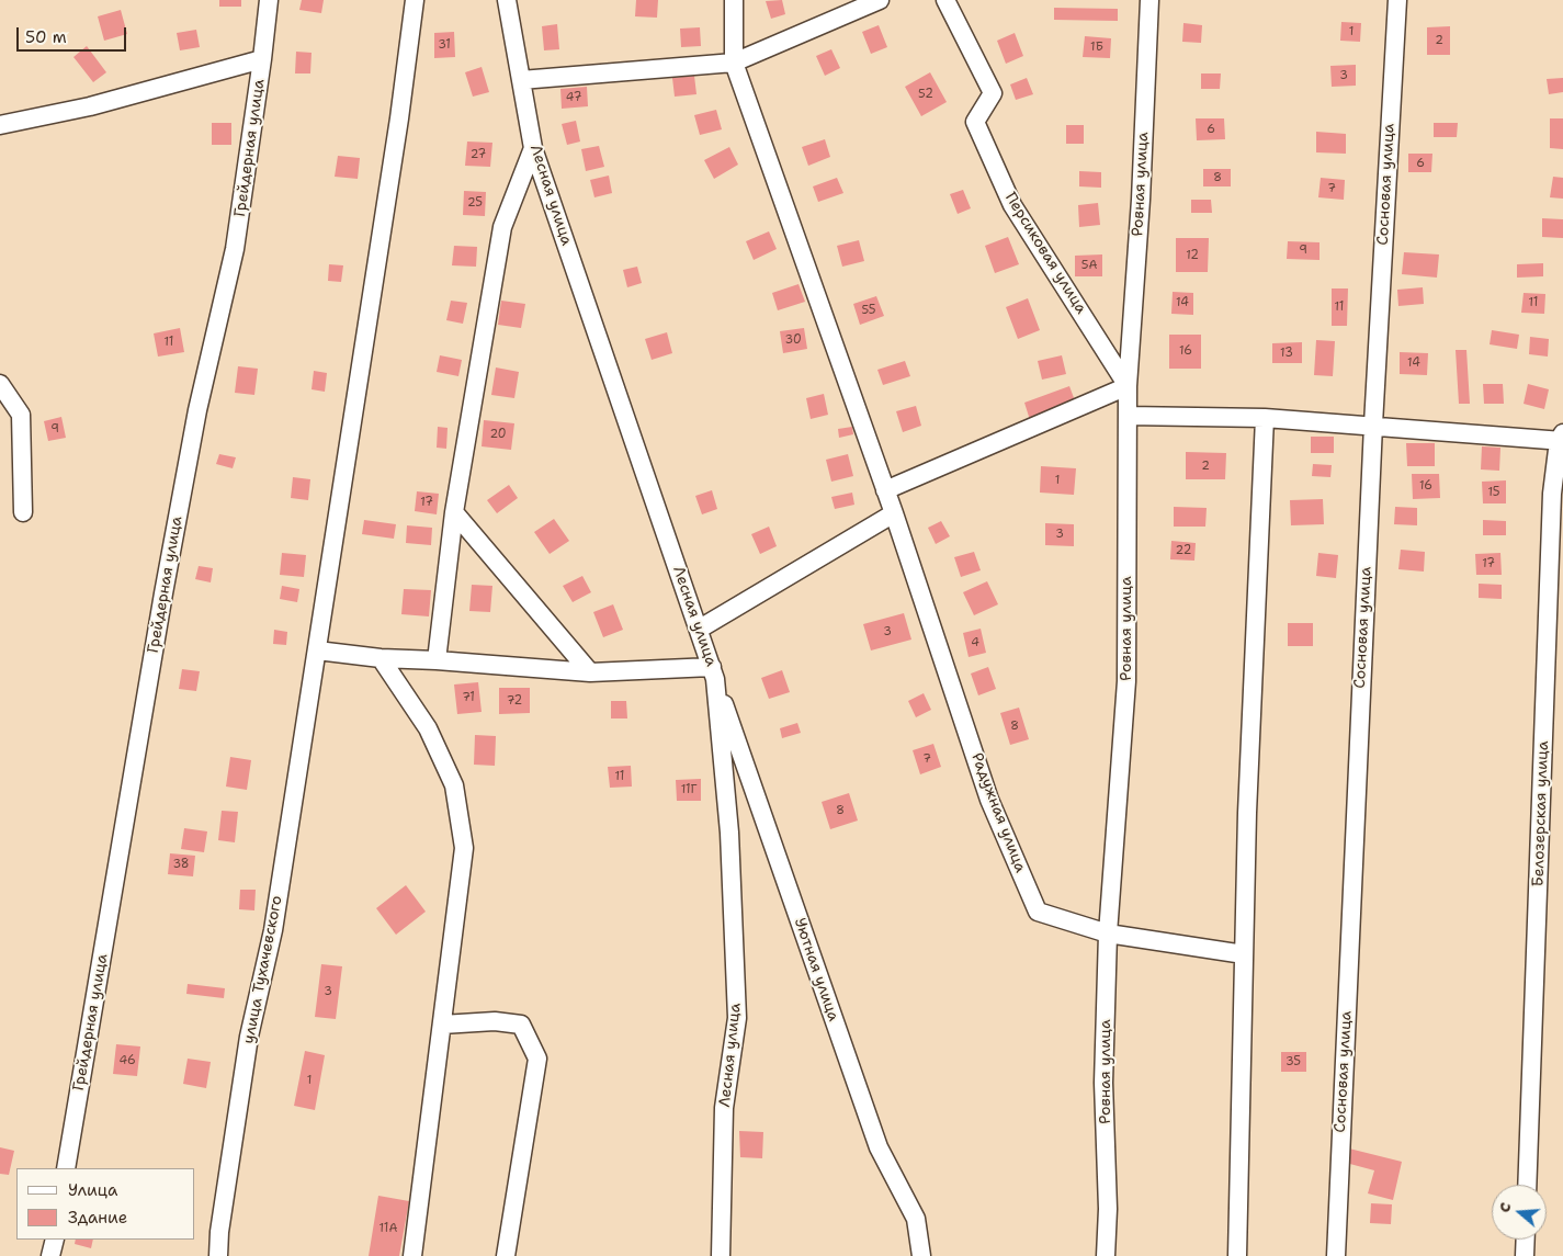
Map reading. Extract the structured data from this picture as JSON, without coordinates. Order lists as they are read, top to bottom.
{
  "streets": {
    "street": [
      "Грейдерная улица",
      "Ровная улица",
      "Сосновая улица",
      "Лесная улица",
      "Персиковая улица",
      "Радужная улица",
      "Белозерская улица",
      "улица Тухачевского",
      "Уютная улица"
    ]
  },
  "crossings": [
    ["Ровная улица", "Персиковая улица"],
    ["Ровная улица", "Радужная улица"],
    ["Лесная улица", "Уютная улица"]
  ],
  "house_numbers": [
    "1",
    "2",
    "31",
    "1Б",
    "3",
    "52",
    "47",
    "6",
    "27",
    "6",
    "8",
    "7",
    "25",
    "9",
    "12",
    "5А",
    "14",
    "11",
    "11",
    "55",
    "30",
    "11",
    "16",
    "13",
    "14",
    "9",
    "20",
    "2",
    "1",
    "16",
    "15",
    "17",
    "3",
    "22",
    "17",
    "3",
    "4",
    "71",
    "72",
    "8",
    "7",
    "11",
    "11Г",
    "8",
    "38",
    "3",
    "46",
    "35",
    "1",
    "11А"
  ],
  "legend": ["Улица", "Здание"],
  "scale_bar": "50 m",
  "north": "left"
}
